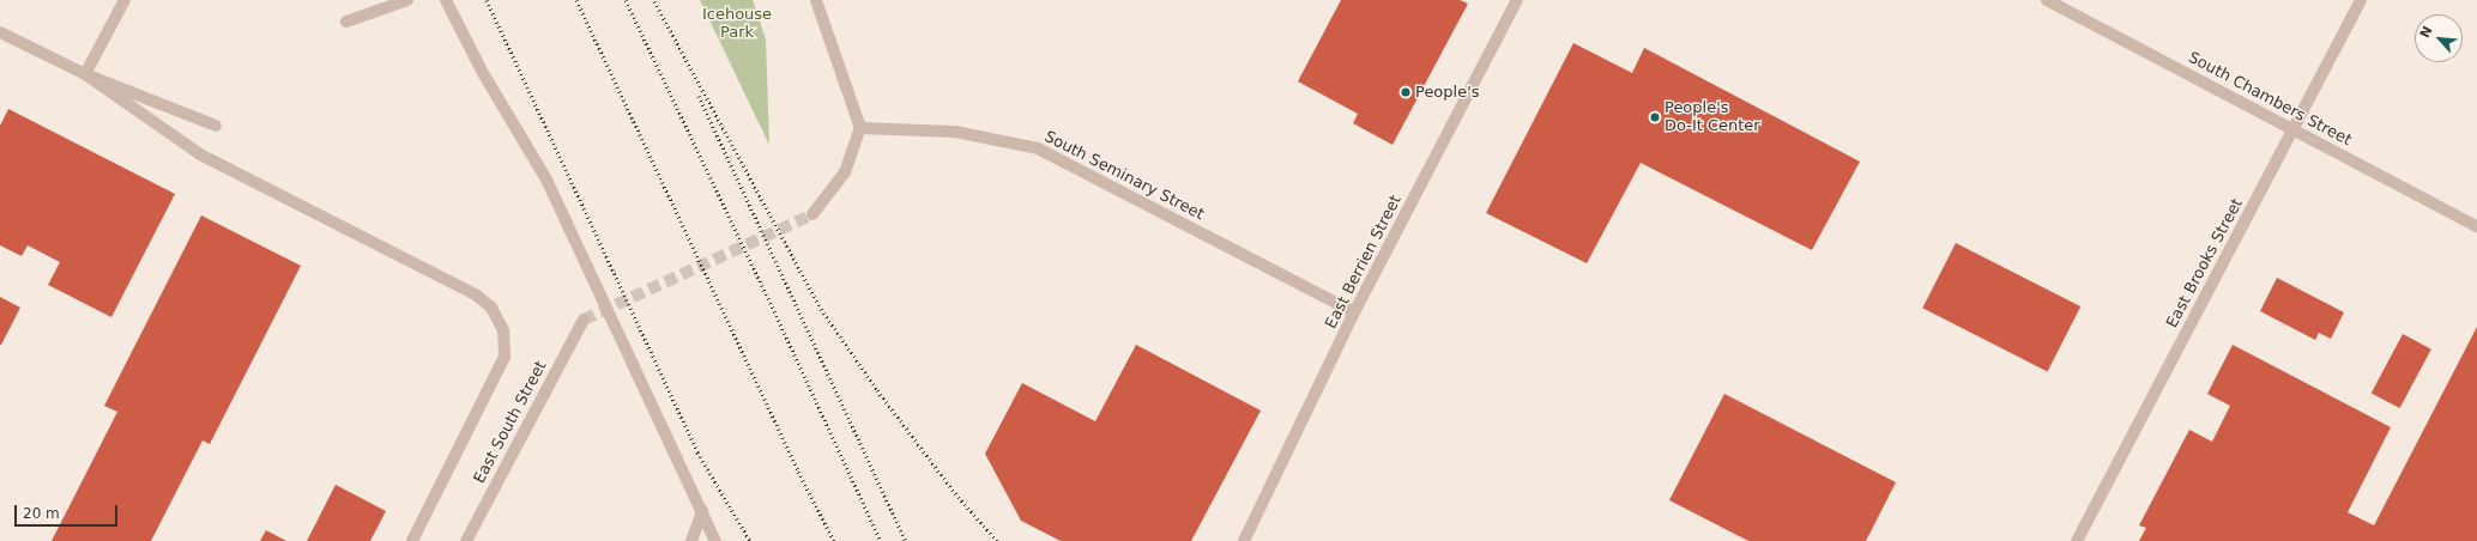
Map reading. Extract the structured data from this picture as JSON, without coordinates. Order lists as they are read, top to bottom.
{
  "streets": {
    "street": [
      "South Chambers Street",
      "South Seminary Street",
      "East Berrien Street",
      "East Brooks Street",
      "East South Street"
    ]
  },
  "crossings": [
    ["South Chambers Street", "East Brooks Street"],
    ["South Seminary Street", "East Berrien Street"]
  ],
  "parks": ["Icehouse Park"],
  "places": ["People's", "People's Do-It Center"],
  "scale_bar": "20 m",
  "north": "top left"
}
